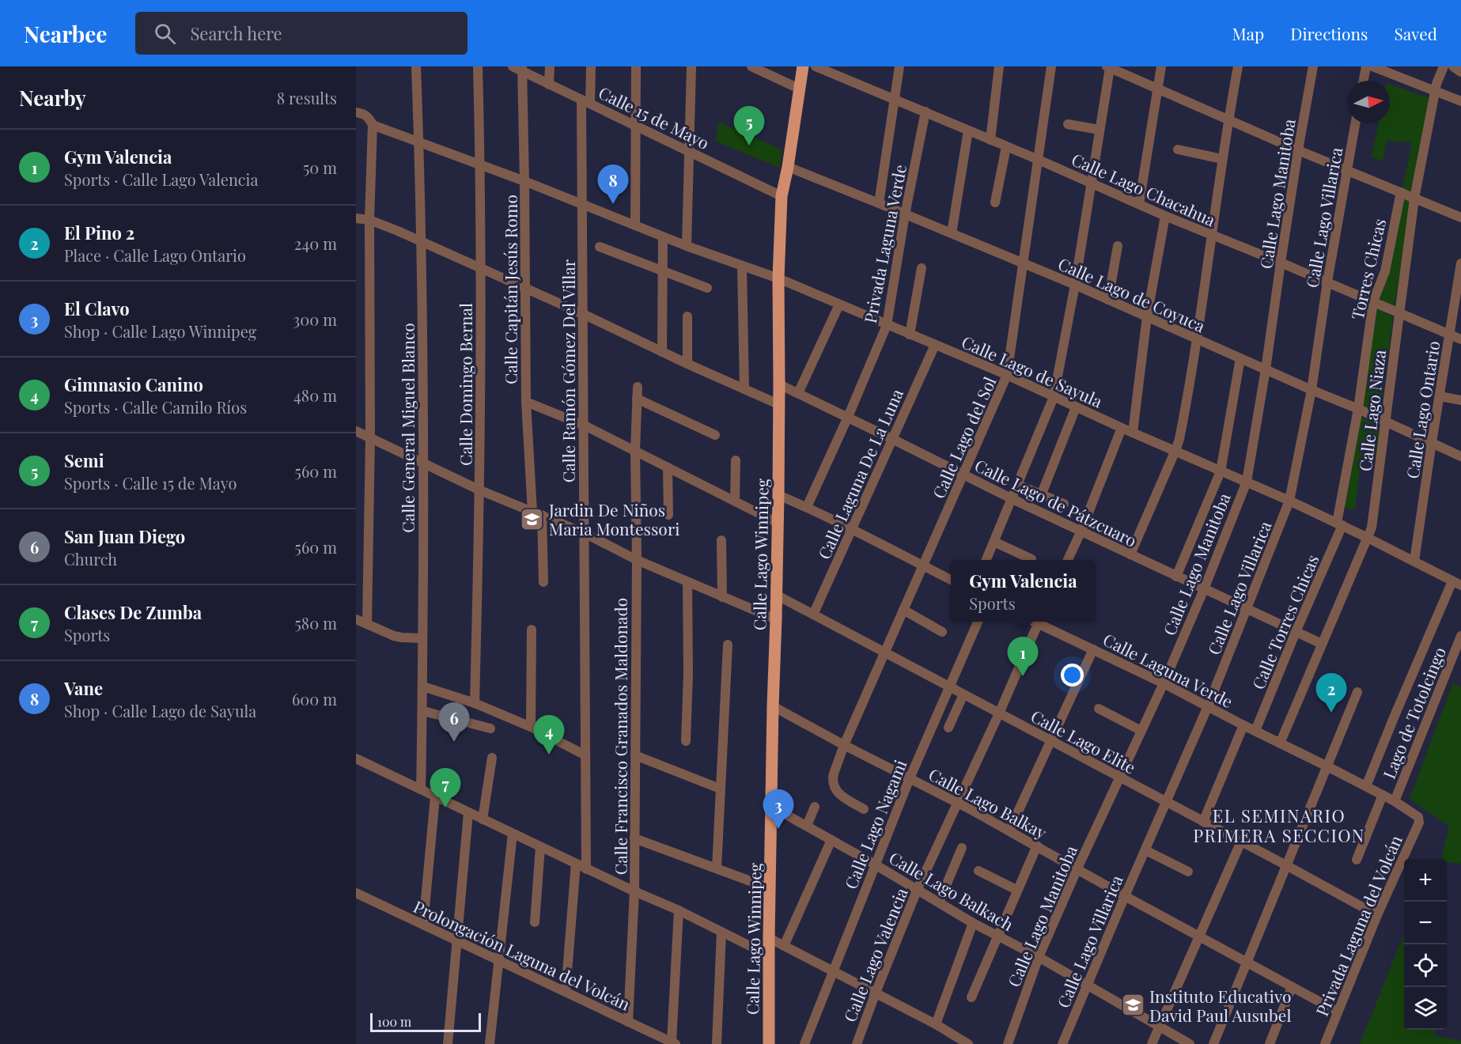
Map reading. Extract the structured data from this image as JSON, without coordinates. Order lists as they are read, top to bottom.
{
  "streets": {
    "main road": ["Calle Lago Winnipeg"],
    "street": [
      "Calle 15 de Mayo",
      "Calle Lago Chacahua",
      "Calle Lago Manitoba",
      "Calle Lago Villarica",
      "Privada Laguna Verde",
      "Torres Chicas",
      "Calle Capitán Jesús Romo",
      "Calle Lago de Coyuca",
      "Calle Ramón Gómez Del Villar",
      "Calle Lago de Sayula",
      "Calle Domingo Bernal",
      "Calle Lago Ontario",
      "Calle Lago Niaza",
      "Calle General Miguel Blanco",
      "Calle Lago del Sol",
      "Calle Laguna De La Luna",
      "Calle Lago de Pátzcuaro",
      "Calle Torres Chicas",
      "Calle Laguna Verde",
      "Lago de Totolcingo",
      "Calle Francisco Granados Maldonado",
      "Calle Lago Elite",
      "Calle Lago Balkay",
      "Calle Lago Nagami",
      "Calle Lago Balkach",
      "Privada Laguna del Volcán",
      "Prolongación Laguna del Volcán",
      "Calle Lago Valencia"
    ]
  },
  "crossings": [
    ["Calle 15 de Mayo", "Calle Capitán Jesús Romo"],
    ["Calle 15 de Mayo", "Calle Ramón Gómez Del Villar"],
    ["Calle 15 de Mayo", "Calle Lago Winnipeg"],
    ["Calle Lago Chacahua", "Calle Lago Manitoba"],
    ["Calle Lago Chacahua", "Calle Lago Villarica"],
    ["Calle Lago Chacahua", "Privada Laguna Verde"],
    ["Calle Lago Chacahua", "Torres Chicas"],
    ["Calle Lago Chacahua", "Calle Lago Ontario"],
    ["Calle Lago Chacahua", "Calle Lago Niaza"],
    ["Calle Lago Chacahua", "Calle Lago del Sol"],
    ["Calle Lago Manitoba", "Calle Lago de Coyuca"],
    ["Calle Lago Manitoba", "Calle Lago de Sayula"],
    ["Calle Lago Manitoba", "Calle Lago de Pátzcuaro"],
    ["Calle Lago Manitoba", "Calle Laguna Verde"],
    ["Calle Lago Manitoba", "Calle Lago Elite"],
    ["Calle Lago Manitoba", "Calle Lago Balkay"],
    ["Calle Lago Manitoba", "Calle Lago Balkach"],
    ["Calle Lago Villarica", "Calle Lago de Coyuca"],
    ["Calle Lago Villarica", "Calle Lago de Sayula"],
    ["Calle Lago Villarica", "Calle Lago de Pátzcuaro"],
    ["Calle Lago Villarica", "Calle Laguna Verde"],
    ["Calle Lago Villarica", "Calle Lago Elite"],
    ["Calle Lago Villarica", "Calle Lago Balkay"],
    ["Calle Lago Villarica", "Calle Lago Balkach"],
    ["Privada Laguna Verde", "Calle Lago de Coyuca"],
    ["Privada Laguna Verde", "Calle Lago de Sayula"],
    ["Privada Laguna Verde", "Calle Lago de Pátzcuaro"],
    ["Torres Chicas", "Calle Lago de Coyuca"],
    ["Torres Chicas", "Calle Torres Chicas"],
    ["Calle Capitán Jesús Romo", "Calle Lago de Sayula"],
    ["Calle Lago de Coyuca", "Calle Lago Ontario"],
    ["Calle Lago de Coyuca", "Calle Lago Niaza"],
    ["Calle Lago de Coyuca", "Calle Lago del Sol"],
    ["Calle Lago de Coyuca", "Calle Lago Winnipeg"],
    ["Calle Lago de Coyuca", "Calle Torres Chicas"],
    ["Calle Ramón Gómez Del Villar", "Calle Lago de Sayula"],
    ["Calle Lago de Sayula", "Calle Domingo Bernal"],
    ["Calle Lago de Sayula", "Calle Lago Ontario"],
    ["Calle Lago de Sayula", "Calle Lago Niaza"],
    ["Calle Lago de Sayula", "Calle General Miguel Blanco"],
    ["Calle Lago de Sayula", "Calle Lago del Sol"],
    ["Calle Lago de Sayula", "Calle Laguna De La Luna"],
    ["Calle Lago de Sayula", "Calle Lago Winnipeg"],
    ["Calle Lago de Sayula", "Calle Torres Chicas"],
    ["Calle Lago Niaza", "Calle Lago de Pátzcuaro"],
    ["Calle Lago Niaza", "Calle Laguna Verde"],
    ["Calle Lago del Sol", "Calle Lago de Pátzcuaro"],
    ["Calle Lago del Sol", "Calle Lago Elite"],
    ["Calle Lago del Sol", "Calle Lago Balkay"],
    ["Calle Laguna De La Luna", "Calle Lago de Pátzcuaro"],
    ["Calle Laguna De La Luna", "Calle Lago Elite"],
    ["Calle Lago de Pátzcuaro", "Calle Lago Winnipeg"],
    ["Calle Lago de Pátzcuaro", "Calle Torres Chicas"],
    ["Calle Lago Winnipeg", "Calle Lago Elite"],
    ["Calle Lago Winnipeg", "Calle Lago Balkay"],
    ["Calle Lago Winnipeg", "Calle Lago Balkach"],
    ["Calle Torres Chicas", "Calle Laguna Verde"],
    ["Calle Laguna Verde", "Lago de Totolcingo"],
    ["Calle Laguna Verde", "Calle Lago Elite"],
    ["Calle Laguna Verde", "Privada Laguna del Volcán"],
    ["Calle Francisco Granados Maldonado", "Prolongación Laguna del Volcán"],
    ["Calle Lago Elite", "Calle Lago Nagami"],
    ["Calle Lago Elite", "Privada Laguna del Volcán"],
    ["Calle Lago Elite", "Calle Lago Valencia"],
    ["Calle Lago Balkay", "Calle Lago Nagami"],
    ["Calle Lago Balkay", "Privada Laguna del Volcán"],
    ["Calle Lago Balkay", "Calle Lago Valencia"],
    ["Calle Lago Nagami", "Calle Lago Balkach"],
    ["Calle Lago Balkach", "Calle Lago Valencia"]
  ],
  "districts": ["EL SEMINARIO PRIMERA SECCION"],
  "places": {
    "school or university": ["Jardin De Niños Maria Montessori", "Instituto Educativo David Paul Ausubel"]
  },
  "scale_bar": "100 m",
  "north": "right",
  "page": {
    "header": "Nearbee",
    "search": "Search here",
    "nav": ["Map", "Directions", "Saved"],
    "heading": ["Nearby", "8 results"],
    "pins": [
      "5",
      "8",
      "1",
      "2",
      "6",
      "4",
      "7",
      "3"
    ],
    "list": [
      {
        "mark": "1",
        "name": "Gym Valencia",
        "note": "Sports · Calle Lago Valencia",
        "value": "50 m"
      },
      {
        "mark": "2",
        "name": "El Pino 2",
        "note": "Place · Calle Lago Ontario",
        "value": "240 m"
      },
      {
        "mark": "3",
        "name": "El Clavo",
        "note": "Shop · Calle Lago Winnipeg",
        "value": "300 m"
      },
      {
        "mark": "4",
        "name": "Gimnasio Canino",
        "note": "Sports · Calle Camilo Ríos",
        "value": "480 m"
      },
      {
        "mark": "5",
        "name": "Semi",
        "note": "Sports · Calle 15 de Mayo",
        "value": "560 m"
      },
      {
        "mark": "6",
        "name": "San Juan Diego",
        "note": "Church",
        "value": "560 m"
      },
      {
        "mark": "7",
        "name": "Clases De Zumba",
        "note": "Sports",
        "value": "580 m"
      },
      {
        "mark": "8",
        "name": "Vane",
        "note": "Shop · Calle Lago de Sayula",
        "value": "600 m"
      }
    ],
    "popup": ["Gym Valencia", "Sports"],
    "map_buttons": ["+", "−"],
    "scale": "100 m"
  }
}
